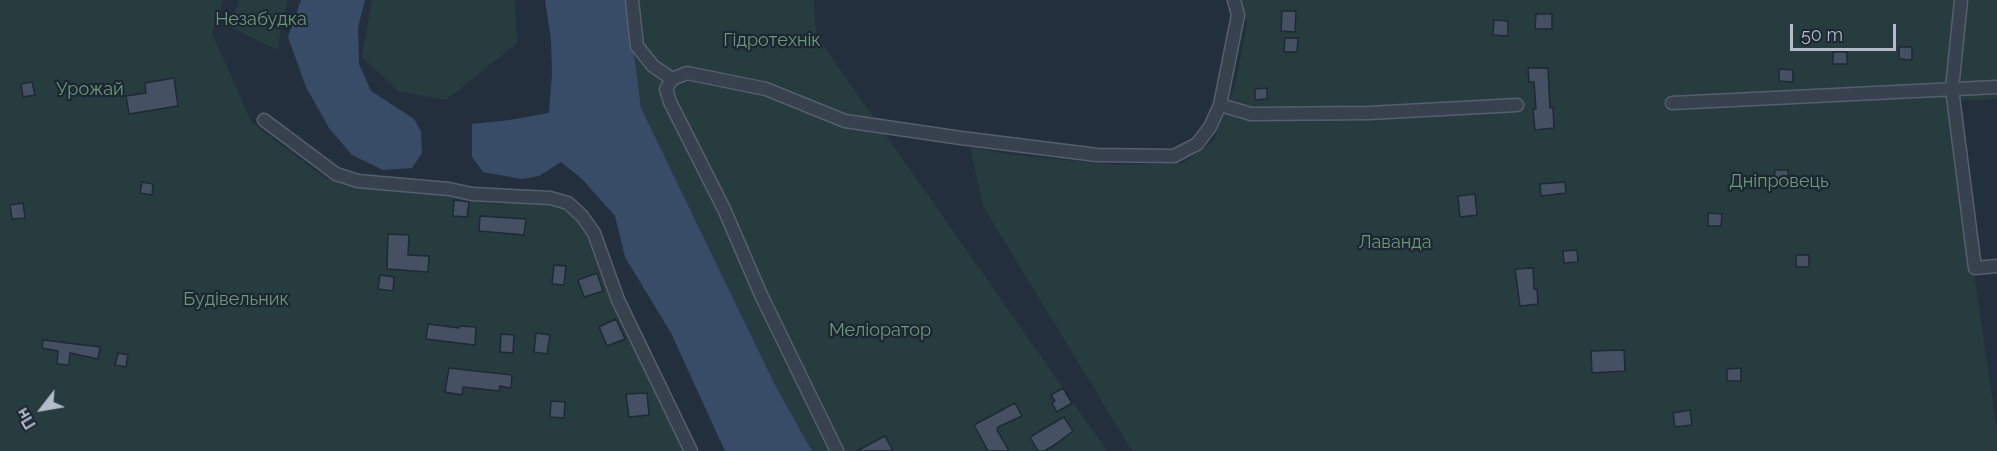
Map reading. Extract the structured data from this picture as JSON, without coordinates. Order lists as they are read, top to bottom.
{
  "parks": [
    "Незабудка",
    "Гідротехнік",
    "Урожай",
    "Дніпровець",
    "Лаванда",
    "Будівельник",
    "Меліоратор"
  ],
  "scale_bar": "50 m",
  "north": "bottom left"
}
